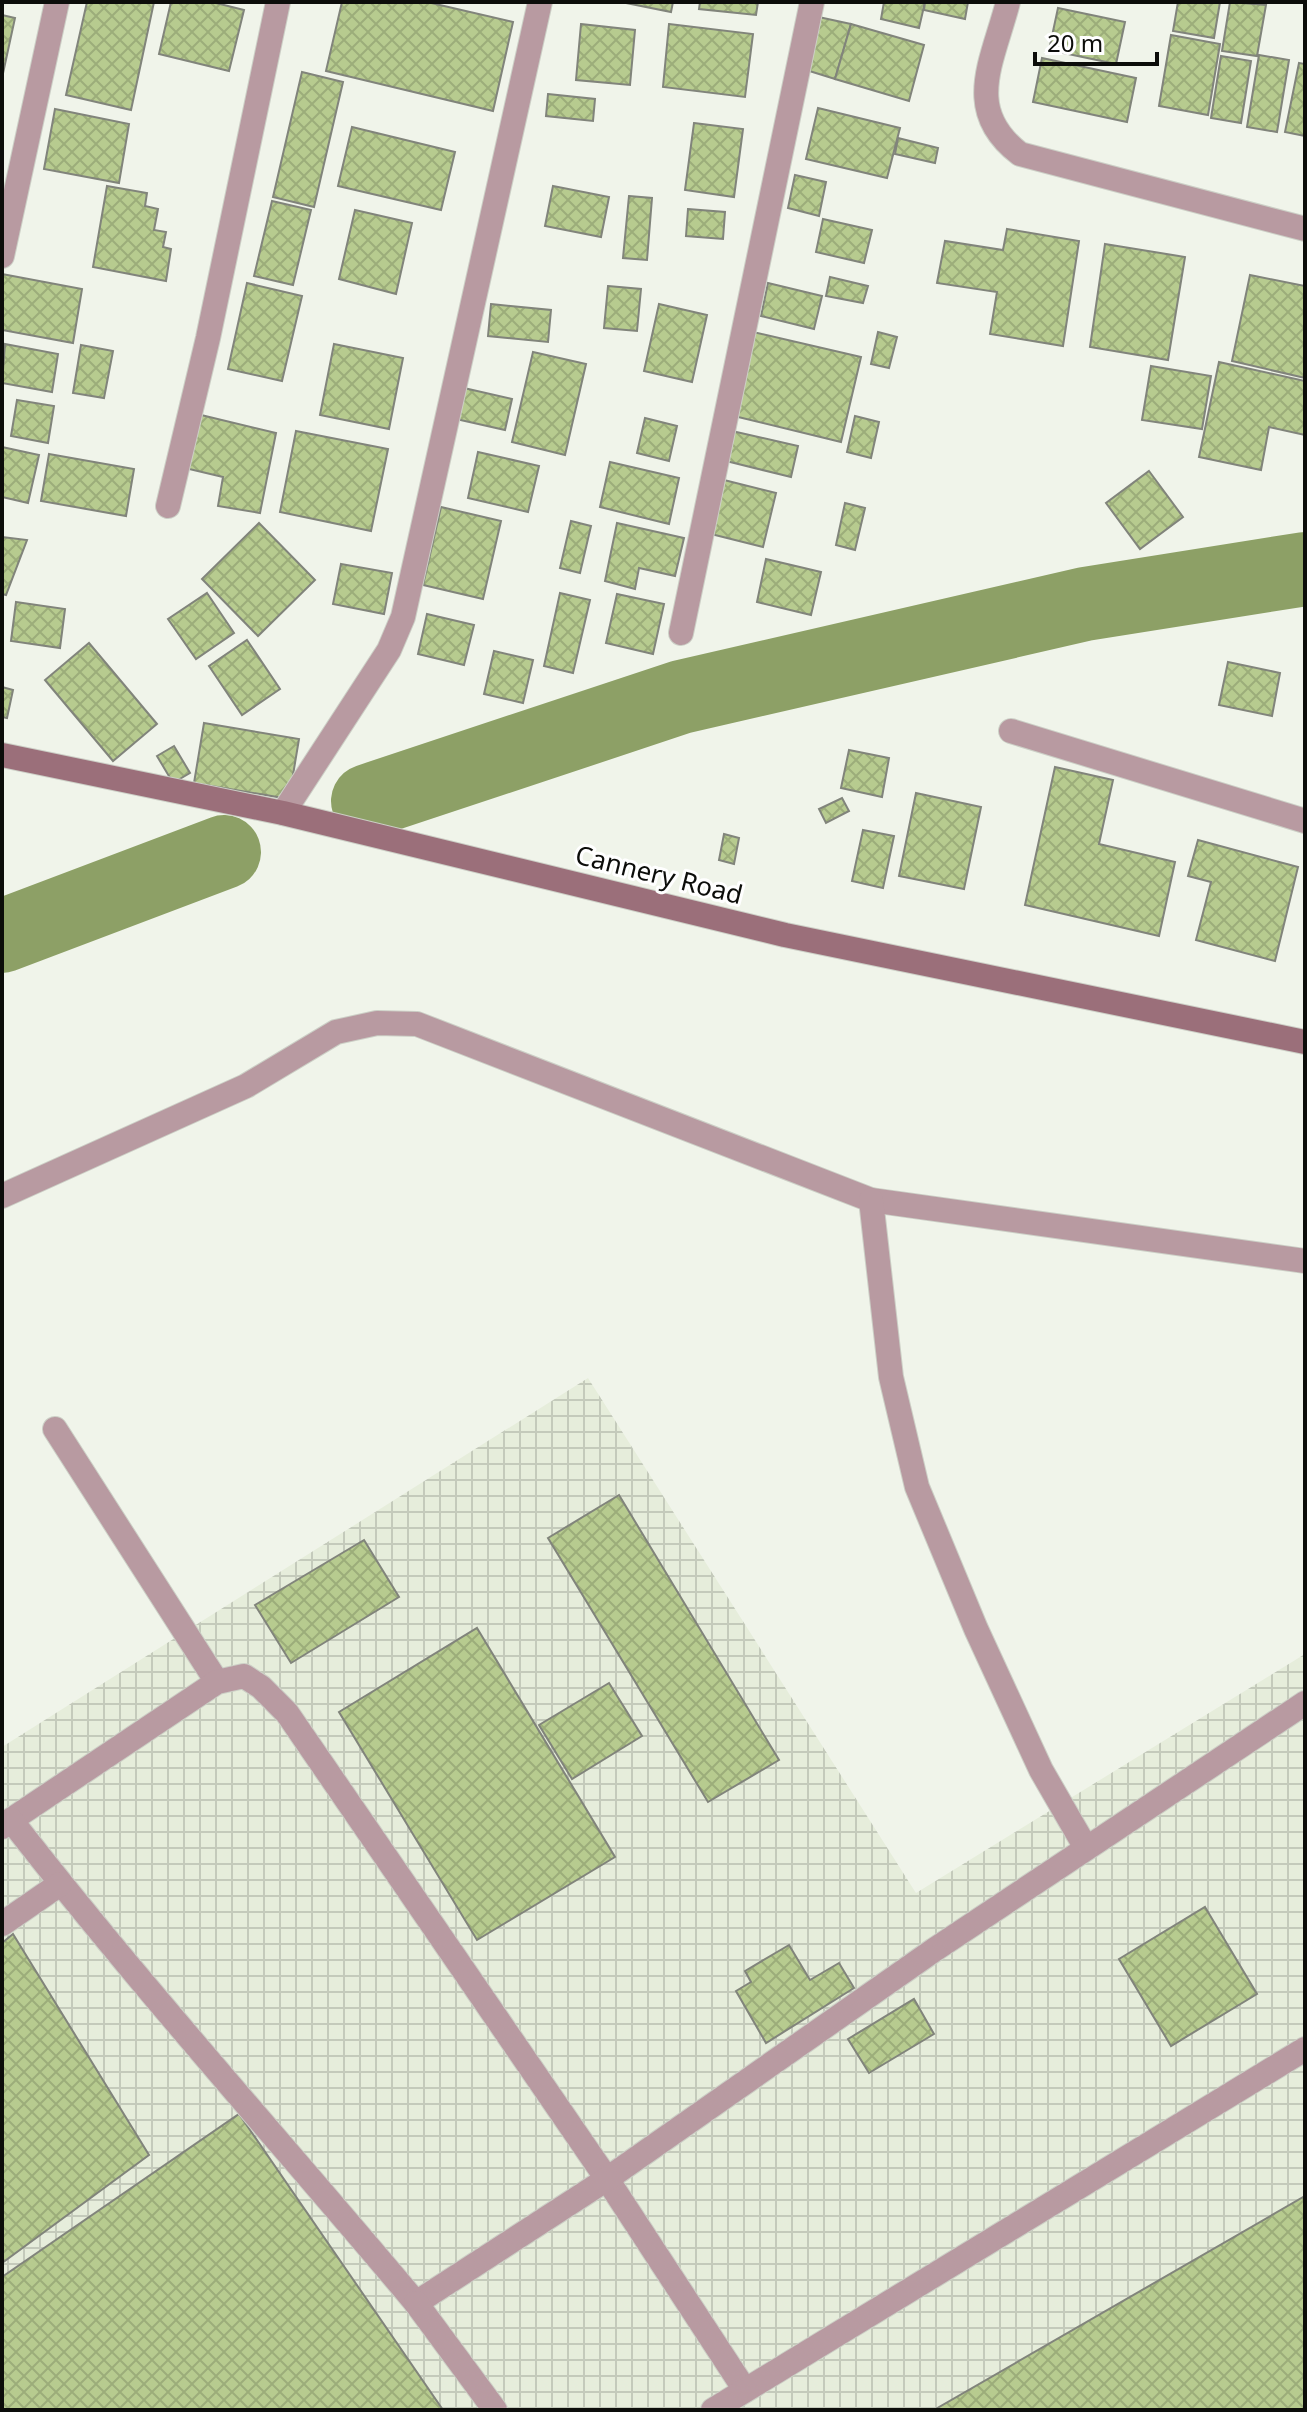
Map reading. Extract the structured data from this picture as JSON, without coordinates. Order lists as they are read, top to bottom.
{
  "streets": {
    "main road": ["Cannery Road"]
  },
  "scale_bar": "20 m"
}
